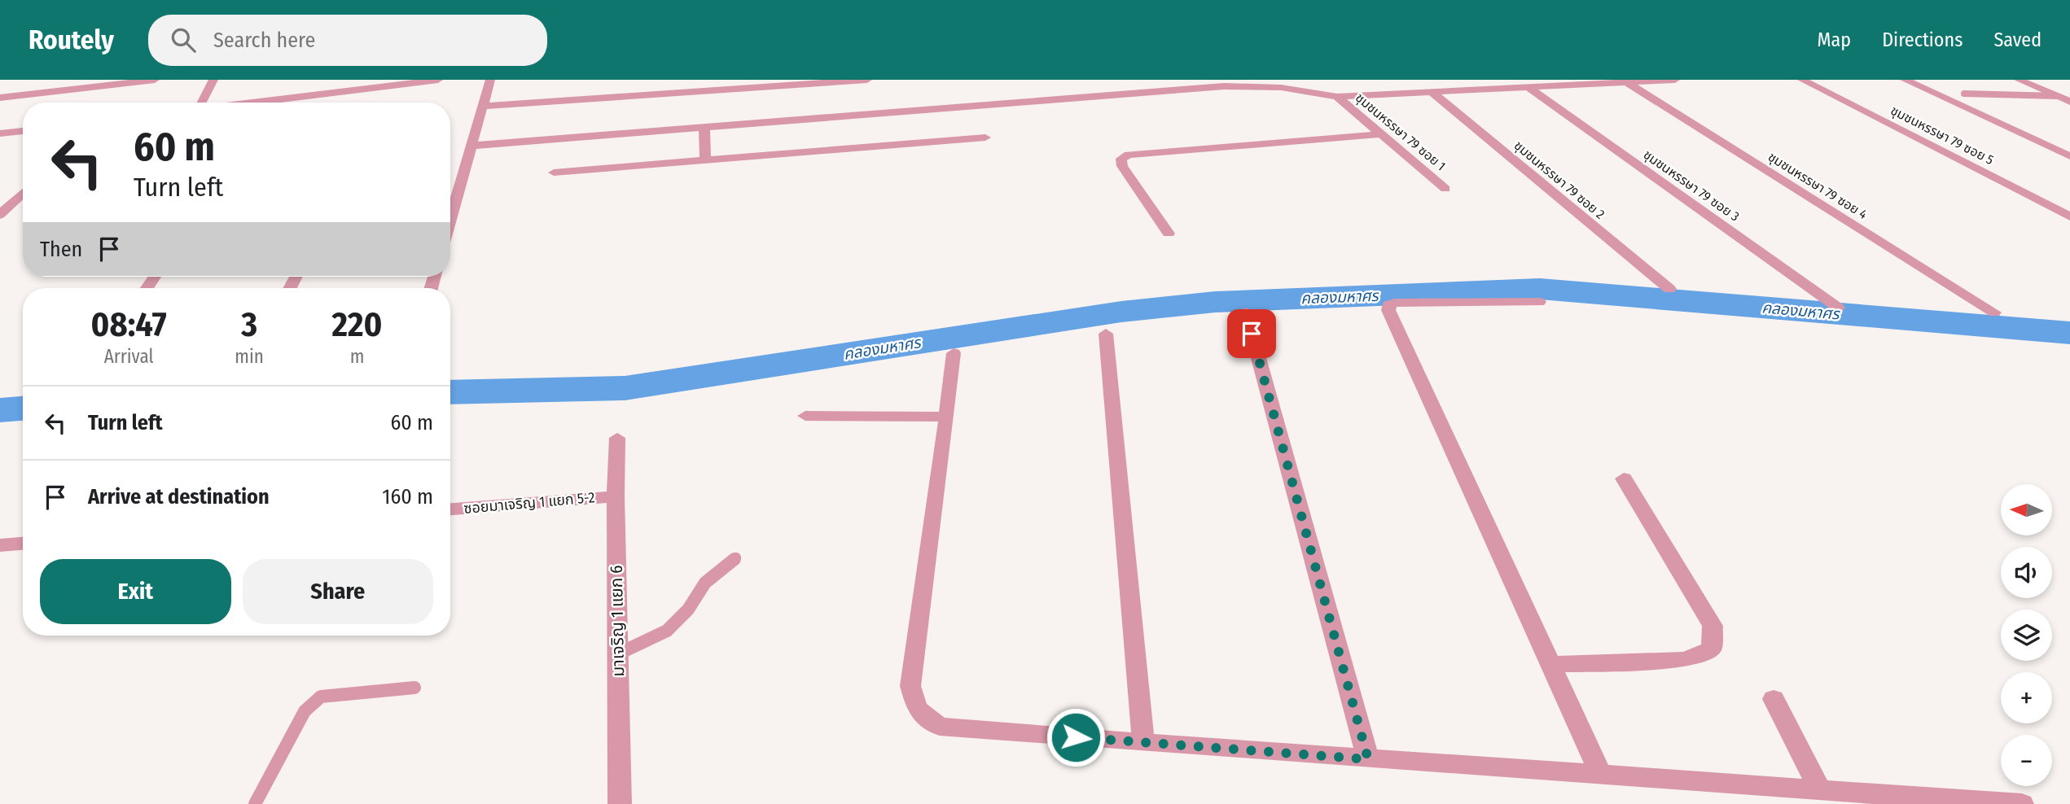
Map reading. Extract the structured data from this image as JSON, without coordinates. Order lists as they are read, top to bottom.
{
  "streets": {
    "street": [
      "ชุมชนหรรษา 79 ซอย 1",
      "ชุมชนหรรษา 79 ซอย 5",
      "ชุมชนหรรษา 79 ซอย 2",
      "ชุมชนหรรษา 79 ซอย 3",
      "ชุมชนหรรษา 79 ซอย 4",
      "ซอยมาเจริญ 1 แยก 5-2",
      "มาเจริญ 1 แยก 6"
    ]
  },
  "crossings": [
    ["ซอยมาเจริญ 1 แยก 5-2", "มาเจริญ 1 แยก 6"]
  ],
  "water": ["คลองมหาศร"],
  "north": "left",
  "page": {
    "header": "Routely",
    "search": "Search here",
    "nav": ["Map", "Directions", "Saved"],
    "turn": ["60 m", "Turn left"],
    "then": "Then",
    "eta": [
      "08:47",
      "Arrival",
      "3",
      "min",
      "220",
      "m"
    ],
    "list": [
      {
        "name": "Turn left",
        "value": "60 m"
      },
      {
        "name": "Arrive at destination",
        "value": "160 m"
      }
    ],
    "map_buttons": ["+", "−"],
    "buttons": ["Exit", "Share"]
  }
}
